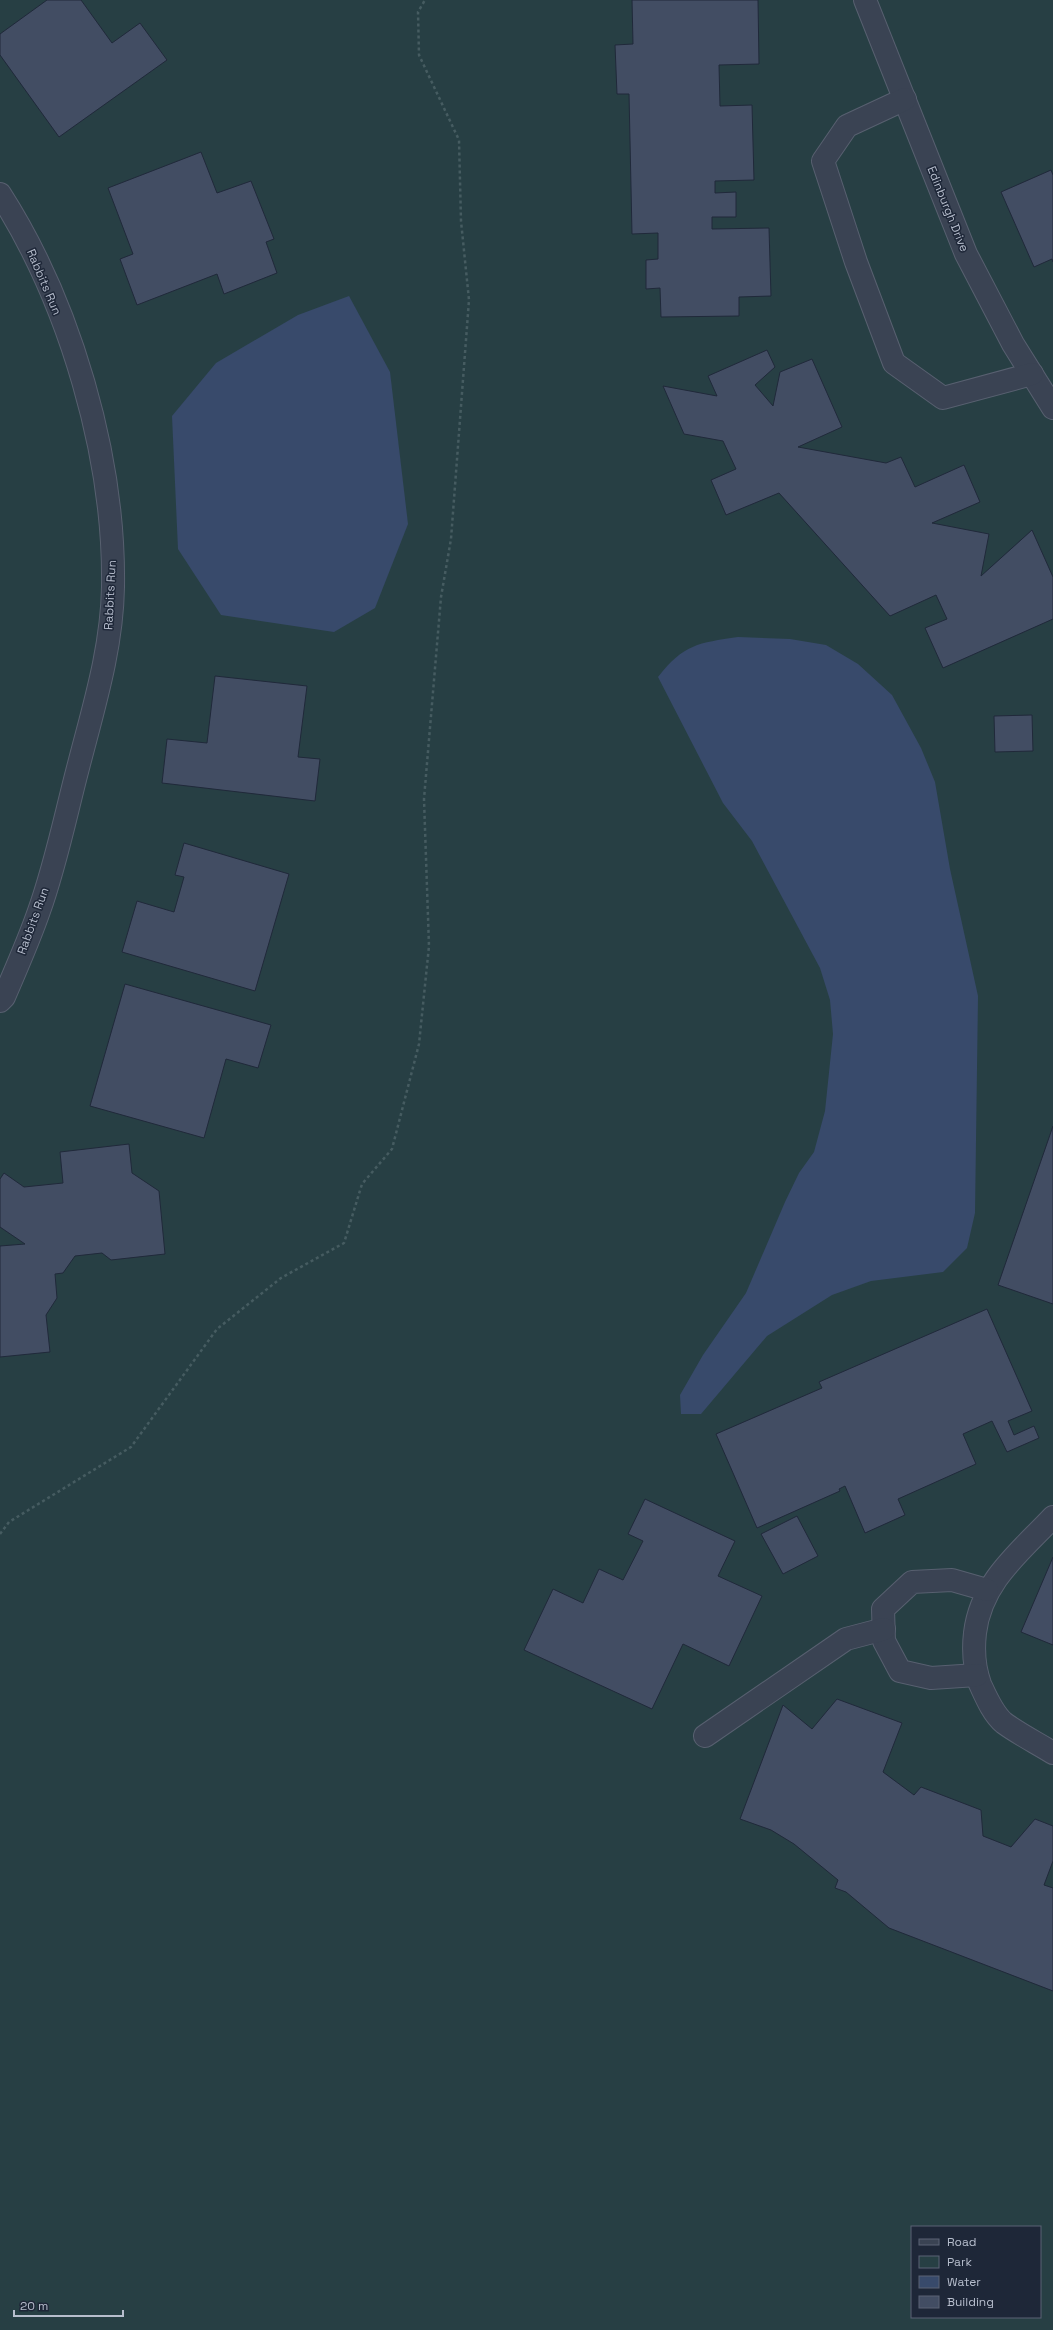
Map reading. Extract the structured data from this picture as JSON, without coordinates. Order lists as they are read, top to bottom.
{
  "streets": {
    "street": ["Edinburgh Drive", "Rabbits Run"]
  },
  "legend": [
    "Road",
    "Park",
    "Water",
    "Building"
  ],
  "scale_bar": "20 m"
}
